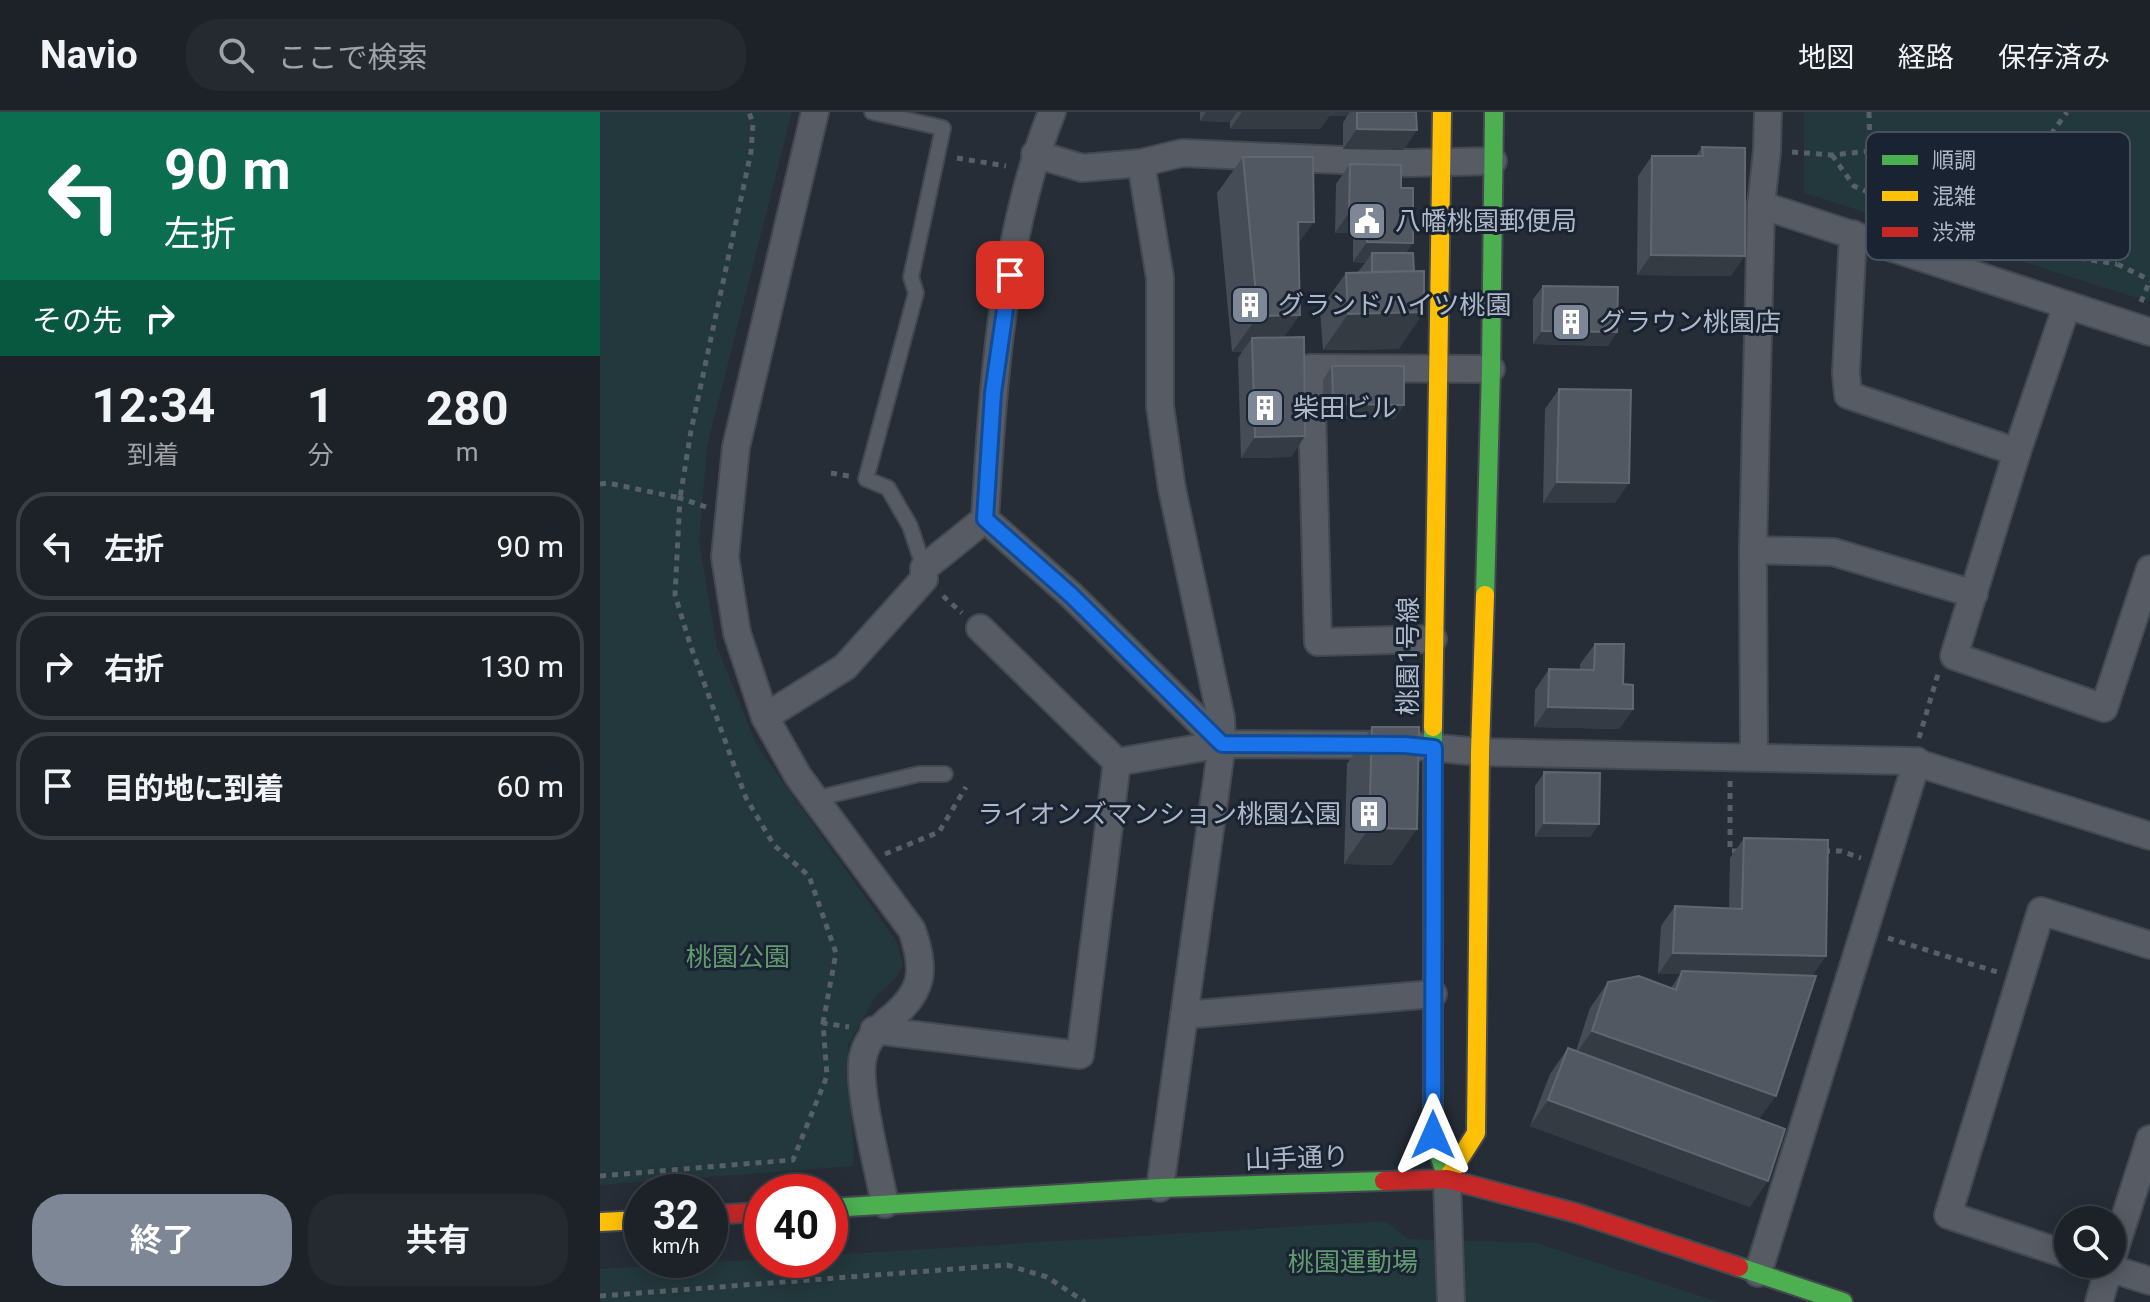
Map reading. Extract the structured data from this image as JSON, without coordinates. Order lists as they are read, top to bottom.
{
  "streets": {
    "street": ["桃園1号線", "山手通り"]
  },
  "crossings": [
    ["桃園1号線", "山手通り"]
  ],
  "parks": ["桃園公園", "桃園運動場"],
  "places": {
    "public building": ["八幡桃園郵便局"],
    "building": [
      "グランドハイツ桃園",
      "グラウン桃園店",
      "柴田ビル",
      "ライオンズマンション桃園公園"
    ]
  },
  "legend": ["順調", "混雑", "渋滞"],
  "page": {
    "header": "Navio",
    "search": "ここで検索",
    "nav": ["地図", "経路", "保存済み"],
    "turn": ["90 m", "左折"],
    "then": "その先",
    "eta": [
      "12:34",
      "到着",
      "1",
      "分",
      "280",
      "m"
    ],
    "list": [
      {
        "name": "左折",
        "value": "90 m"
      },
      {
        "name": "右折",
        "value": "130 m"
      },
      {
        "name": "目的地に到着",
        "value": "60 m"
      }
    ],
    "speed": "32 km/h",
    "limit": "40",
    "buttons": ["終了", "共有"]
  }
}
